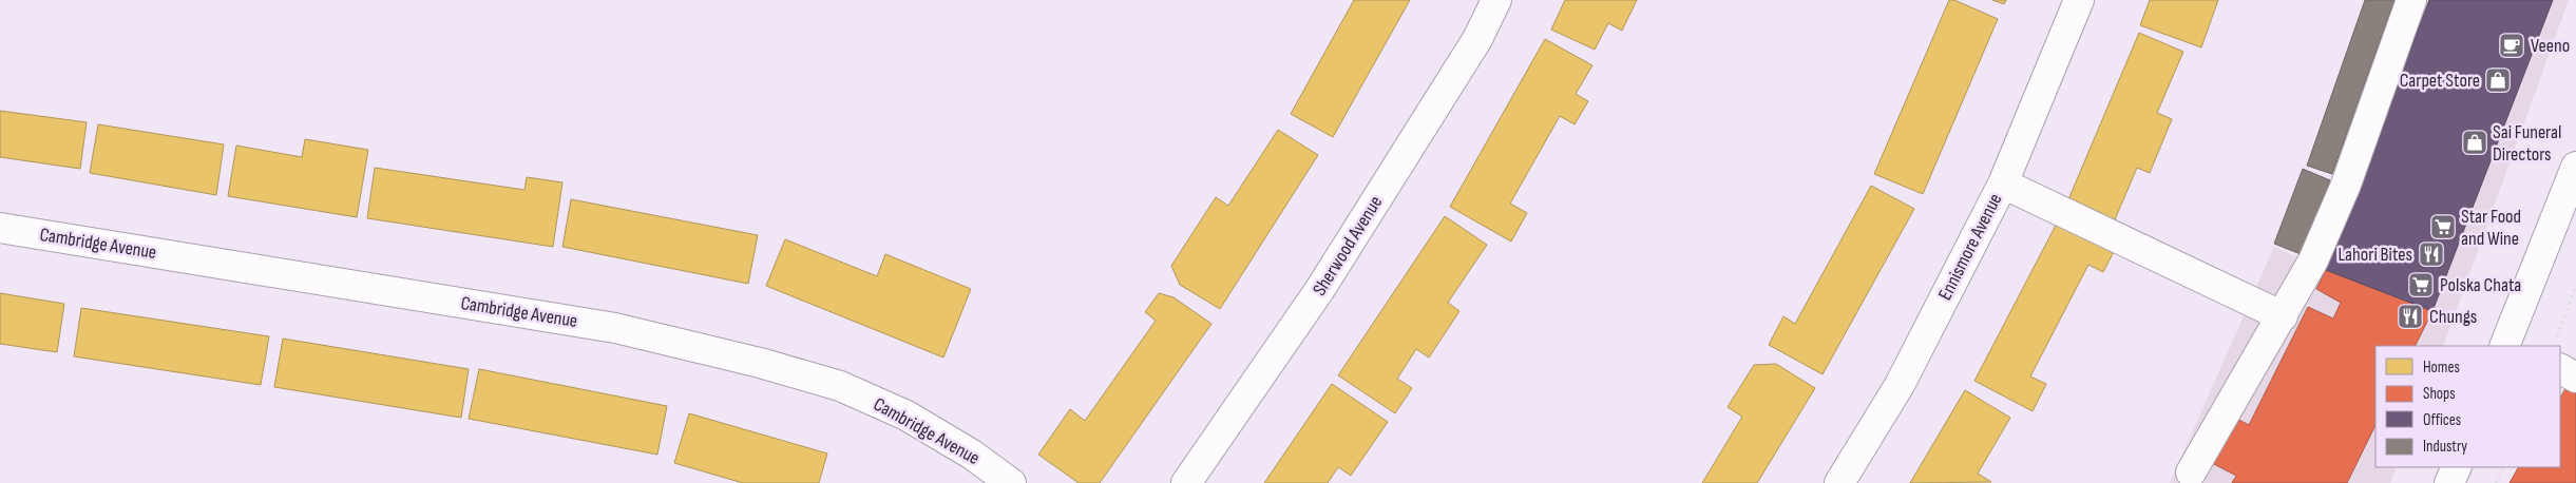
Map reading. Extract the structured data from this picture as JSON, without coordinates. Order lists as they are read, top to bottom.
{
  "streets": {
    "street": ["Cambridge Avenue", "Sherwood Avenue", "Ennismore Avenue"]
  },
  "places": {
    "cafe": ["Veeno"],
    "shop": ["Carpet Store", "Sai Funeral Directors"],
    "supermarket": ["Star Food and Wine", "Polska Chata"],
    "restaurant": ["Lahori Bites", "Chungs"]
  },
  "legend": [
    "Homes",
    "Shops",
    "Offices",
    "Industry"
  ]
}
